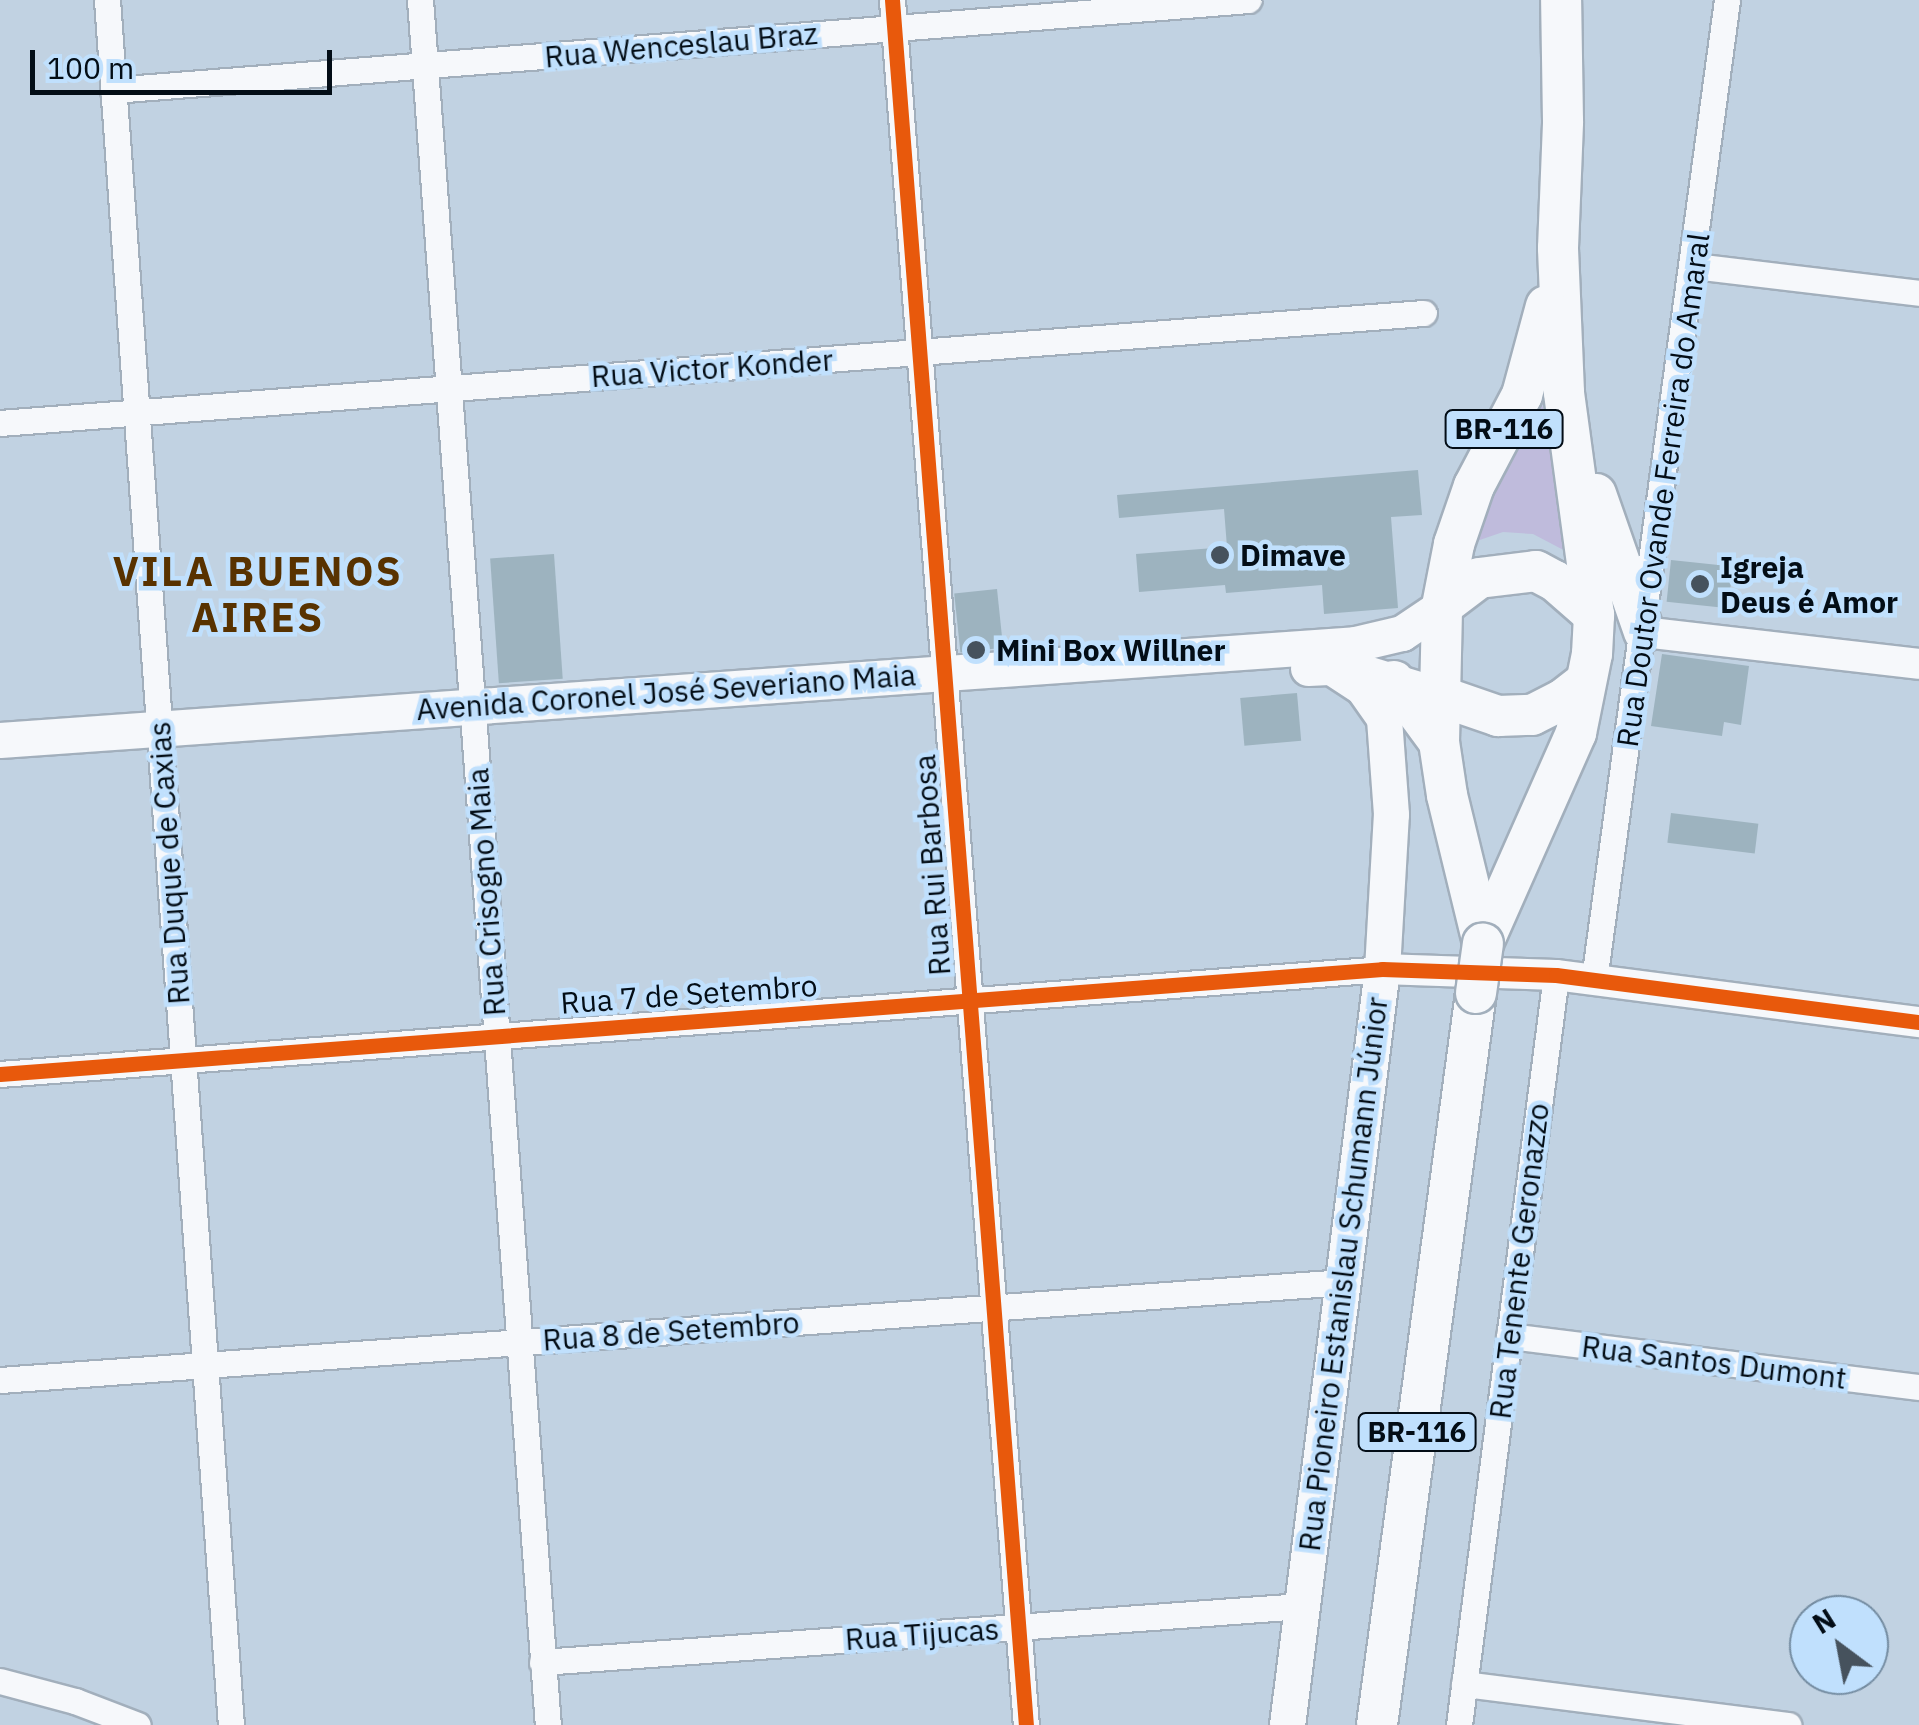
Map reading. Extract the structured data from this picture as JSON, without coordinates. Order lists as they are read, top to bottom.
{
  "streets": {
    "highway": ["BR-116"],
    "main road": ["Avenida Coronel José Severiano Maia", "Rua Pioneiro Estanislau Schumann Júnior"],
    "street": [
      "Rua Wenceslau Braz",
      "Rua Victor Konder",
      "Rua Doutor Ovande Ferreira do Amaral",
      "Rua Duque de Caxias",
      "Rua Rui Barbosa",
      "Rua Crisogno Maia",
      "Rua 7 de Setembro",
      "Rua Tenente Geronazzo",
      "Rua 8 de Setembro",
      "Rua Santos Dumont",
      "Rua Tijucas"
    ]
  },
  "crossings": [
    ["Rua Wenceslau Braz", "Rua Duque de Caxias"],
    ["Rua Wenceslau Braz", "Rua Rui Barbosa"],
    ["Rua Wenceslau Braz", "Rua Crisogno Maia"],
    ["Rua Victor Konder", "Rua Duque de Caxias"],
    ["Rua Victor Konder", "Rua Rui Barbosa"],
    ["Rua Victor Konder", "Rua Crisogno Maia"],
    ["BR-116", "Avenida Coronel José Severiano Maia"],
    ["Avenida Coronel José Severiano Maia", "Rua Duque de Caxias"],
    ["Avenida Coronel José Severiano Maia", "Rua Rui Barbosa"],
    ["Avenida Coronel José Severiano Maia", "Rua Crisogno Maia"],
    ["Avenida Coronel José Severiano Maia", "Rua Pioneiro Estanislau Schumann Júnior"],
    ["Rua Duque de Caxias", "Rua 7 de Setembro"],
    ["Rua Duque de Caxias", "Rua 8 de Setembro"],
    ["Rua Rui Barbosa", "Rua 7 de Setembro"],
    ["Rua Rui Barbosa", "Rua 8 de Setembro"],
    ["Rua Rui Barbosa", "Rua Tijucas"],
    ["Rua Crisogno Maia", "Rua 7 de Setembro"],
    ["Rua Crisogno Maia", "Rua 8 de Setembro"],
    ["Rua Crisogno Maia", "Rua Tijucas"],
    ["Rua 7 de Setembro", "Rua Pioneiro Estanislau Schumann Júnior"],
    ["Rua Tenente Geronazzo", "Rua Santos Dumont"],
    ["Rua Pioneiro Estanislau Schumann Júnior", "Rua 8 de Setembro"],
    ["Rua Pioneiro Estanislau Schumann Júnior", "Rua Tijucas"]
  ],
  "districts": ["VILA BUENOS AIRES"],
  "places": ["Dimave", "Igreja Deus é Amor", "Mini Box Willner"],
  "scale_bar": "100 m",
  "north": "top left"
}
